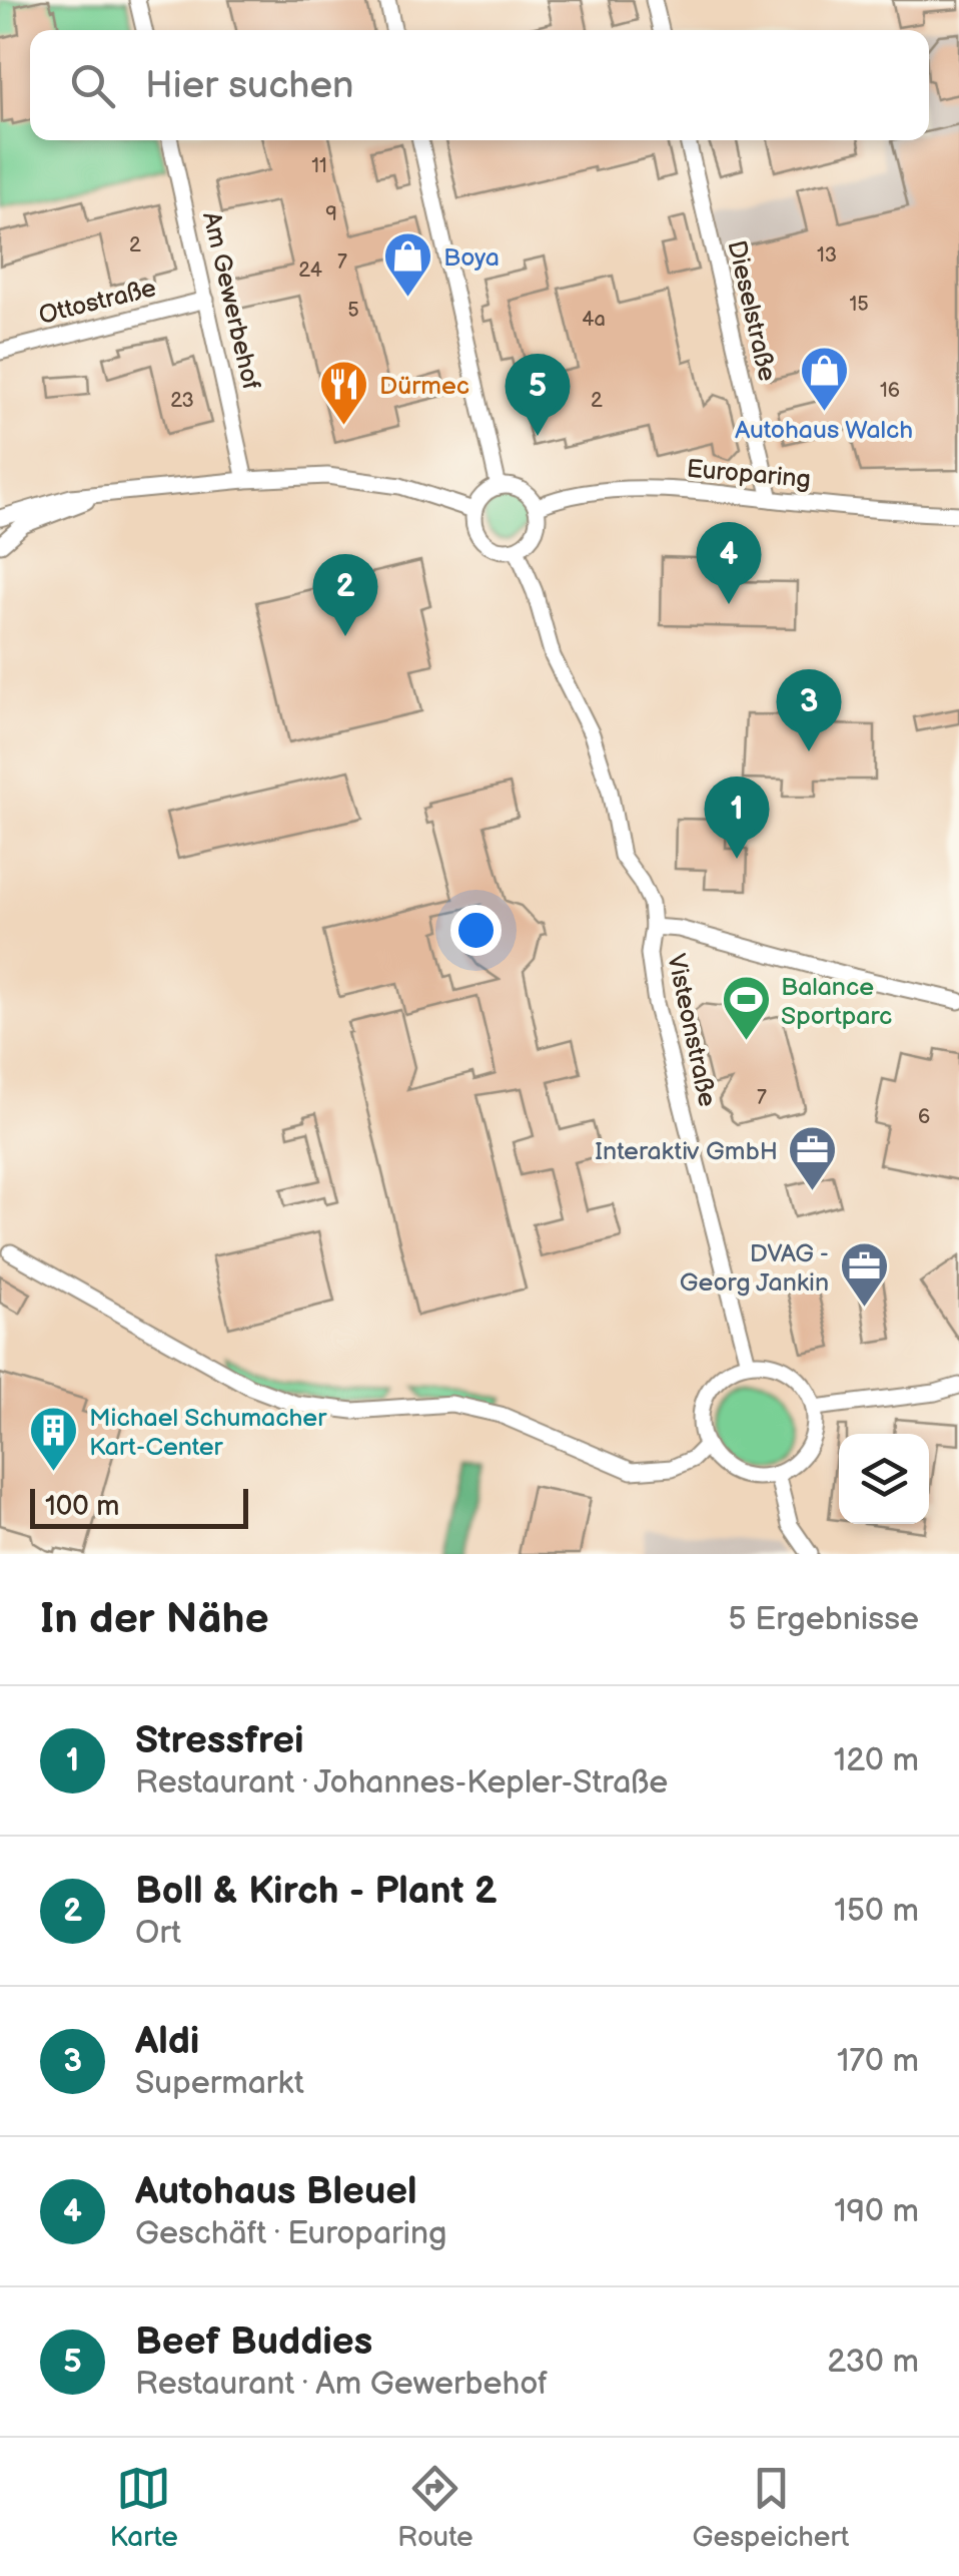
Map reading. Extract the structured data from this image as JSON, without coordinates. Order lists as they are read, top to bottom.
{
  "streets": {
    "street": [
      "Ottostraße",
      "Am Gewerbehof",
      "Dieselstraße",
      "Europaring",
      "Visteonstraße"
    ]
  },
  "crossings": [
    ["Ottostraße", "Am Gewerbehof"],
    ["Dieselstraße", "Europaring"],
    ["Europaring", "Visteonstraße"]
  ],
  "places": {
    "shop": ["Boya", "Autohaus Walch"],
    "restaurant": ["Dürmec"],
    "sports": ["Balance Sportparc"],
    "office": ["Interaktiv GmbH", "DVAG - Georg Jankin"],
    "building": ["Michael Schumacher Kart-Center"]
  },
  "house_numbers": [
    "11",
    "9",
    "2",
    "13",
    "7",
    "24",
    "15",
    "5",
    "4a",
    "16",
    "23",
    "2",
    "7",
    "6"
  ],
  "scale_bar": "100 m",
  "page": {
    "search": "Hier suchen",
    "pins": [
      "5",
      "4",
      "2",
      "3",
      "1"
    ],
    "scale": "100 m",
    "heading": ["In der Nähe", "5 Ergebnisse"],
    "list": [
      {
        "mark": "1",
        "name": "Stressfrei",
        "note": "Restaurant · Johannes-Kepler-Straße",
        "value": "120 m"
      },
      {
        "mark": "2",
        "name": "Boll & Kirch - Plant 2",
        "note": "Ort",
        "value": "150 m"
      },
      {
        "mark": "3",
        "name": "Aldi",
        "note": "Supermarkt",
        "value": "170 m"
      },
      {
        "mark": "4",
        "name": "Autohaus Bleuel",
        "note": "Geschäft · Europaring",
        "value": "190 m"
      },
      {
        "mark": "5",
        "name": "Beef Buddies",
        "note": "Restaurant · Am Gewerbehof",
        "value": "230 m"
      }
    ],
    "nav": ["Karte", "Route", "Gespeichert"]
  }
}
